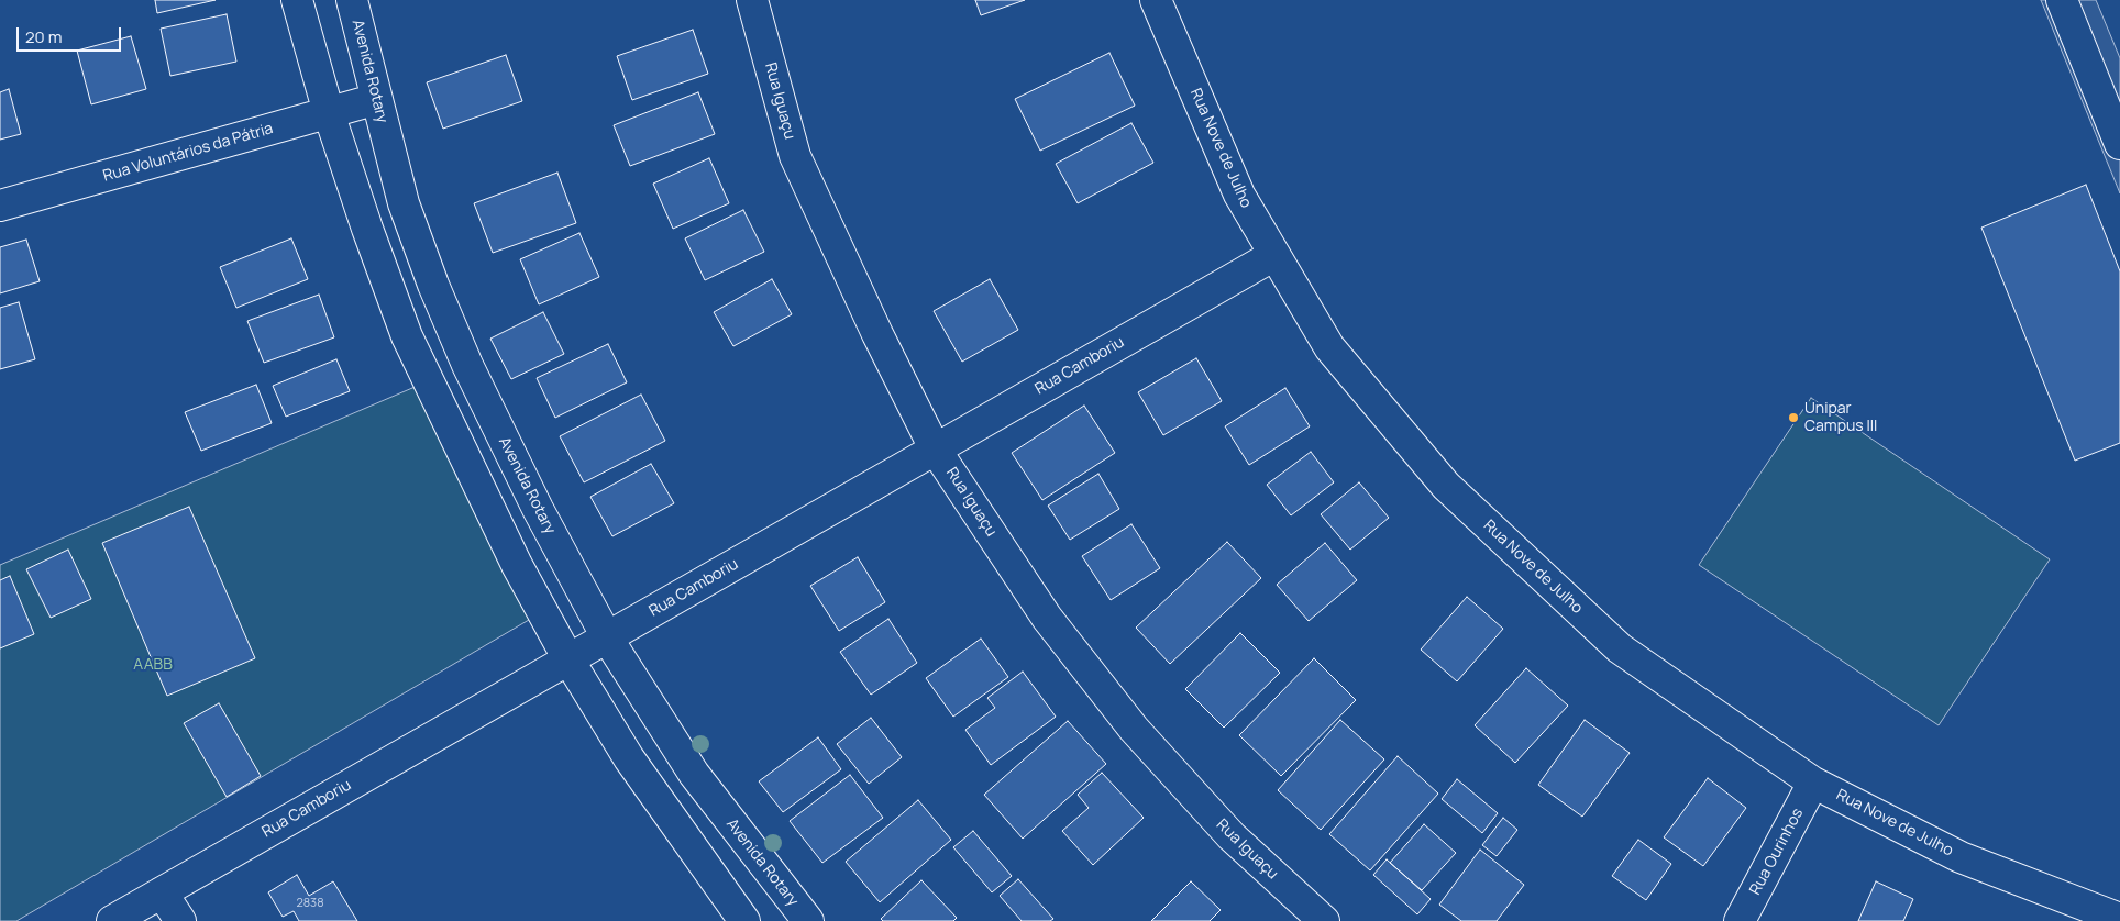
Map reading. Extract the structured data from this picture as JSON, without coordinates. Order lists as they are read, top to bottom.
{
  "streets": {
    "street": [
      "Avenida Rotary",
      "Rua Iguaçu",
      "Rua Nove de Julho",
      "Rua Voluntários da Pátria",
      "Rua Camboriu",
      "Rua Ourinhos"
    ]
  },
  "crossings": [
    ["Avenida Rotary", "Rua Voluntários da Pátria"],
    ["Avenida Rotary", "Rua Camboriu"],
    ["Rua Iguaçu", "Rua Camboriu"],
    ["Rua Nove de Julho", "Rua Camboriu"],
    ["Rua Nove de Julho", "Rua Ourinhos"]
  ],
  "parks": ["AABB"],
  "places": ["Unipar Campus III"],
  "house_numbers": ["2838"],
  "scale_bar": "20 m"
}
